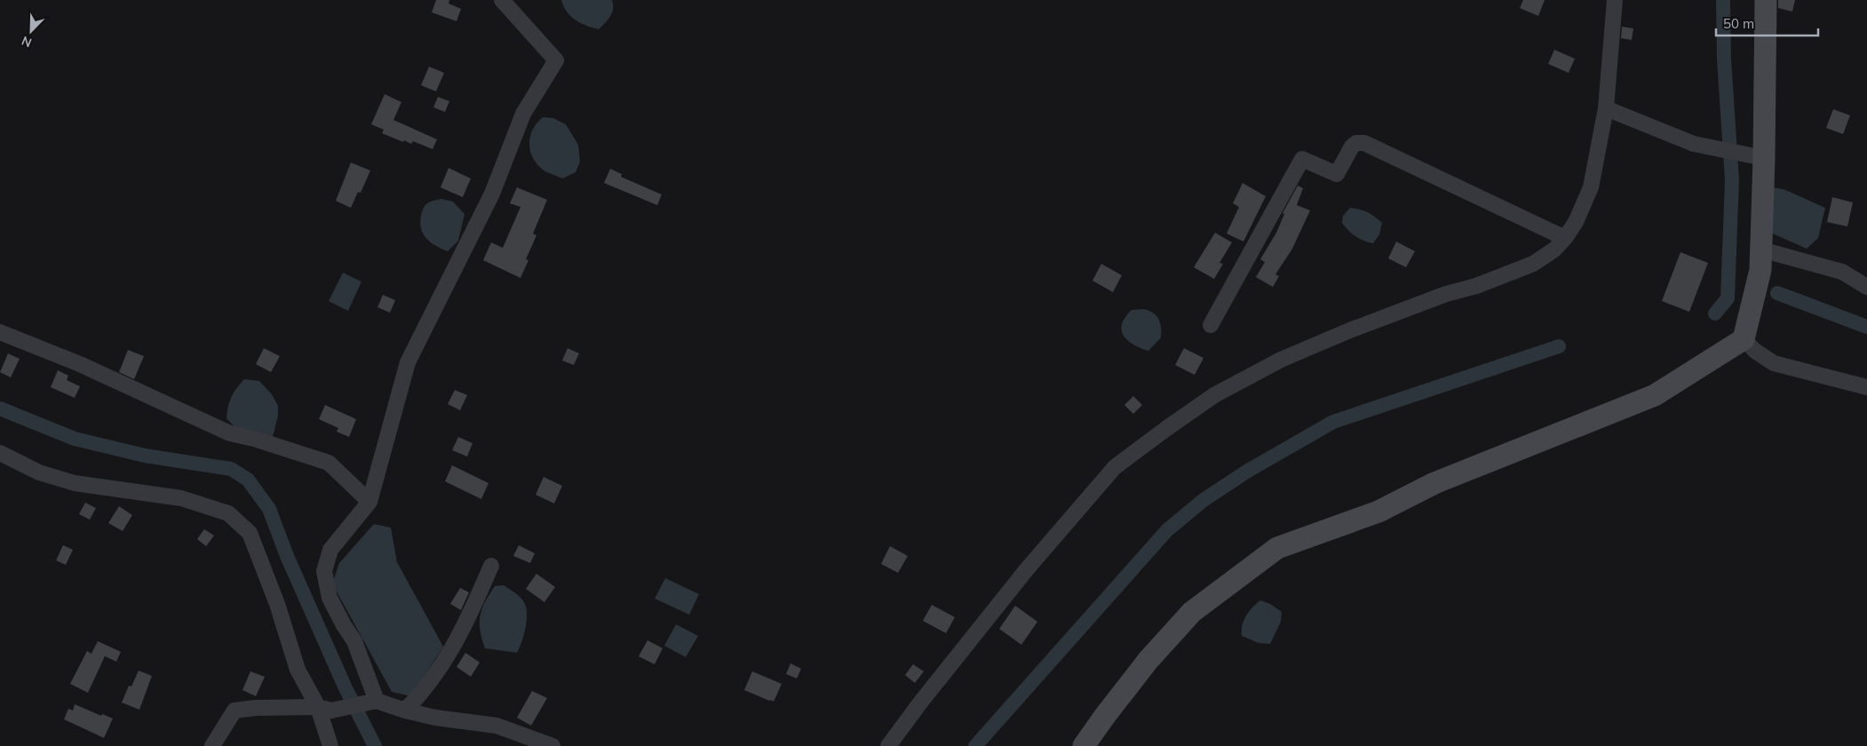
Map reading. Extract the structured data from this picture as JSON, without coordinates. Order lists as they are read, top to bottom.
{
  "scale_bar": "50 m",
  "north": "bottom left"
}
